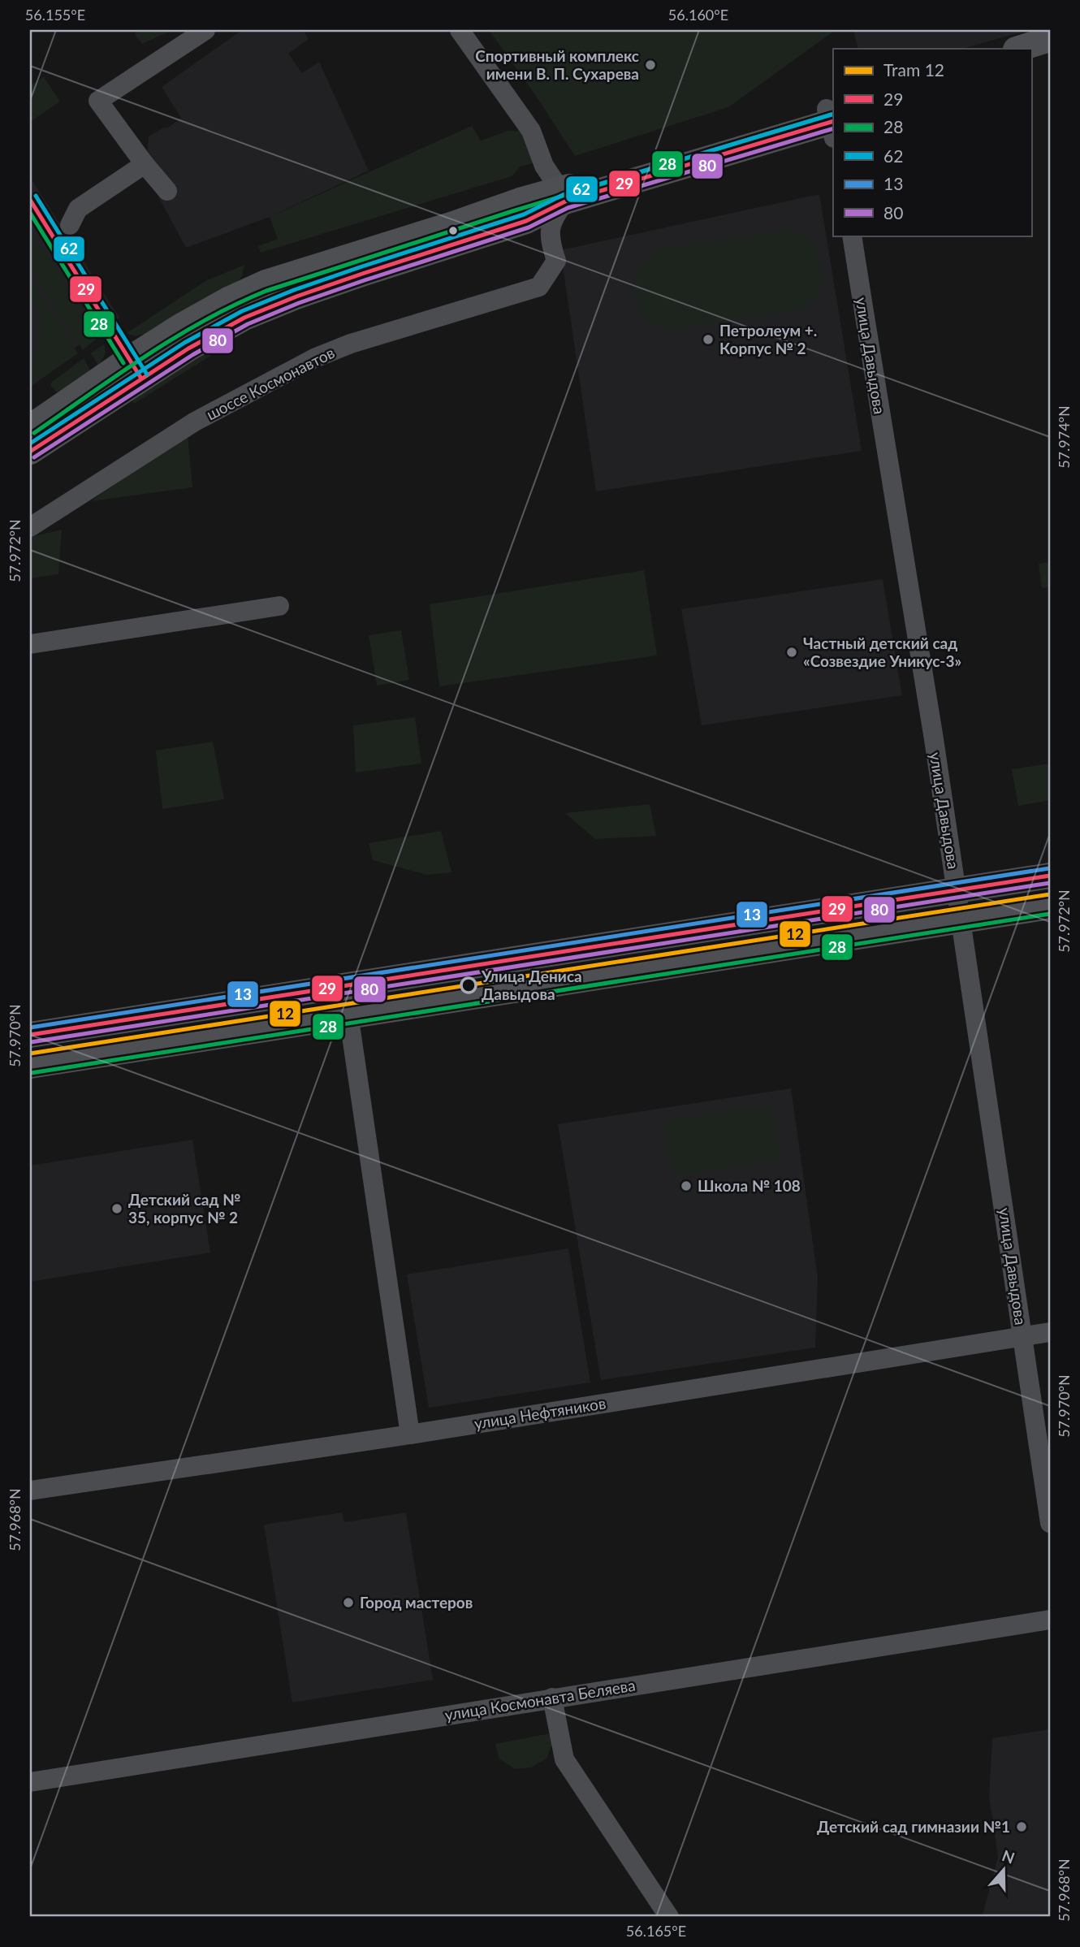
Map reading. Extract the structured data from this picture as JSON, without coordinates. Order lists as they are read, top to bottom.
{
  "streets": {
    "street": [
      "улица Давыдова",
      "шоссе Космонавтов",
      "улица Нефтяников",
      "улица Космонавта Беляева"
    ]
  },
  "crossings": [
    ["улица Давыдова", "улица Нефтяников"]
  ],
  "places": [
    "Спортивный комплекс имени В. П. Сухарева",
    "Петролеум +. Корпус № 2",
    "Частный детский сад «Созвездие Уникус-3»",
    "Улица Дениса Давыдова",
    "Школа № 108",
    "Детский сад № 35, корпус № 2",
    "Город мастеров",
    "Детский сад гимназии №1"
  ],
  "lines": [
    "transit line 28",
    "transit line 62",
    "transit line 29",
    "transit line 80",
    "transit line 13",
    "tram line 12"
  ],
  "legend": [
    "Tram 12",
    "29",
    "28",
    "62",
    "13",
    "80"
  ],
  "north": "top",
  "coordinates": [
    "56.155°E",
    "56.160°E",
    "57.974°N",
    "57.972°N",
    "57.970°N",
    "57.968°N",
    "56.165°E"
  ]
}
